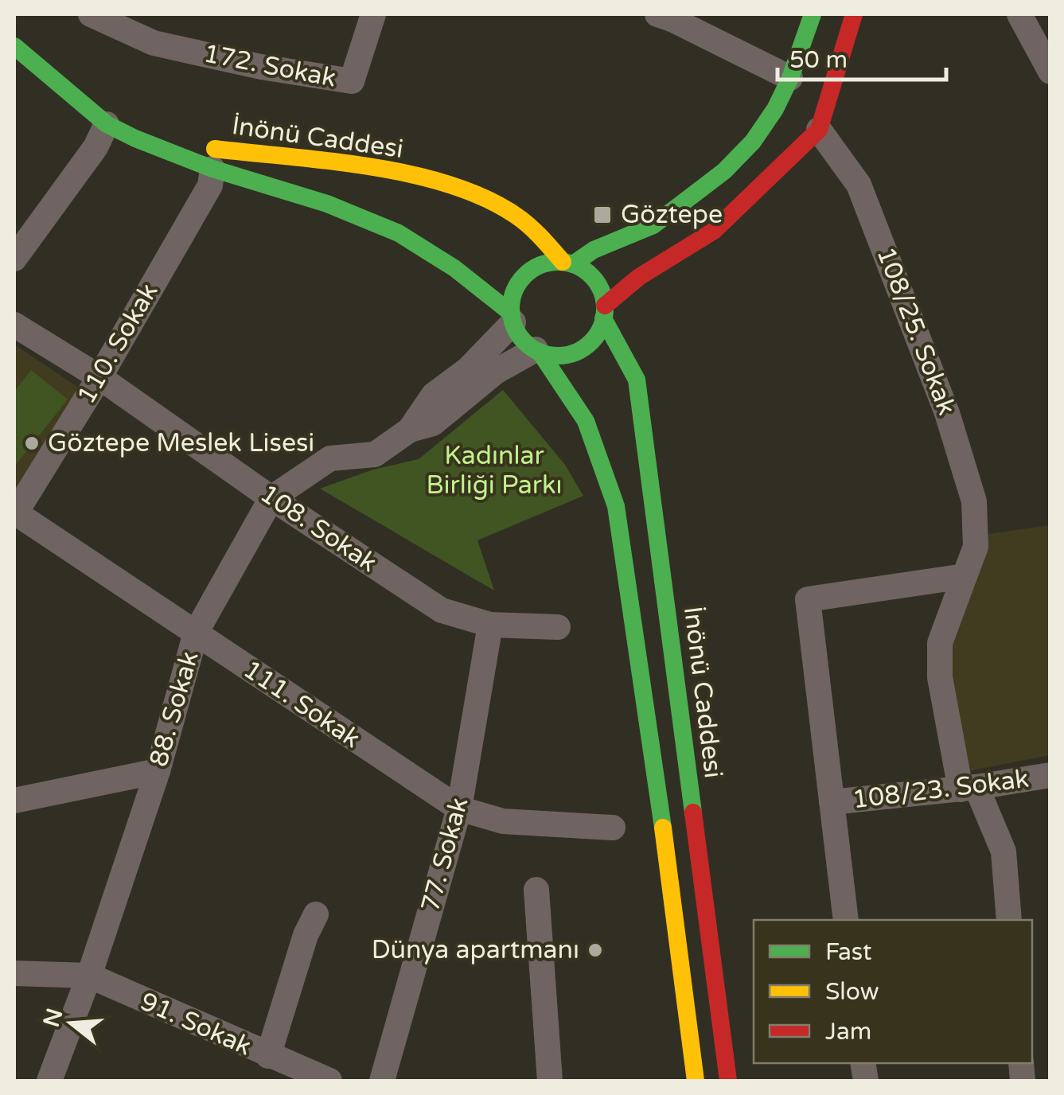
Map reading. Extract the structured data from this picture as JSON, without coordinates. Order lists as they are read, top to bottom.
{
  "streets": {
    "main road": ["İnönü Caddesi"],
    "street": [
      "172. Sokak",
      "108/25. Sokak",
      "110. Sokak",
      "108. Sokak",
      "111. Sokak",
      "88. Sokak",
      "108/23. Sokak",
      "77. Sokak",
      "91. Sokak"
    ]
  },
  "crossings": [
    ["İnönü Caddesi", "110. Sokak"],
    ["İnönü Caddesi", "88. Sokak"],
    ["110. Sokak", "108. Sokak"],
    ["110. Sokak", "111. Sokak"],
    ["108. Sokak", "88. Sokak"],
    ["108. Sokak", "77. Sokak"],
    ["111. Sokak", "88. Sokak"],
    ["111. Sokak", "77. Sokak"],
    ["88. Sokak", "91. Sokak"]
  ],
  "parks": ["Kadınlar Birliği Parkı"],
  "places": {
    "transit": ["Göztepe"],
    "other": ["Göztepe Meslek Lisesi", "Dünya apartmanı"]
  },
  "legend": ["Fast", "Slow", "Jam"],
  "scale_bar": "50 m",
  "north": "left"
}
